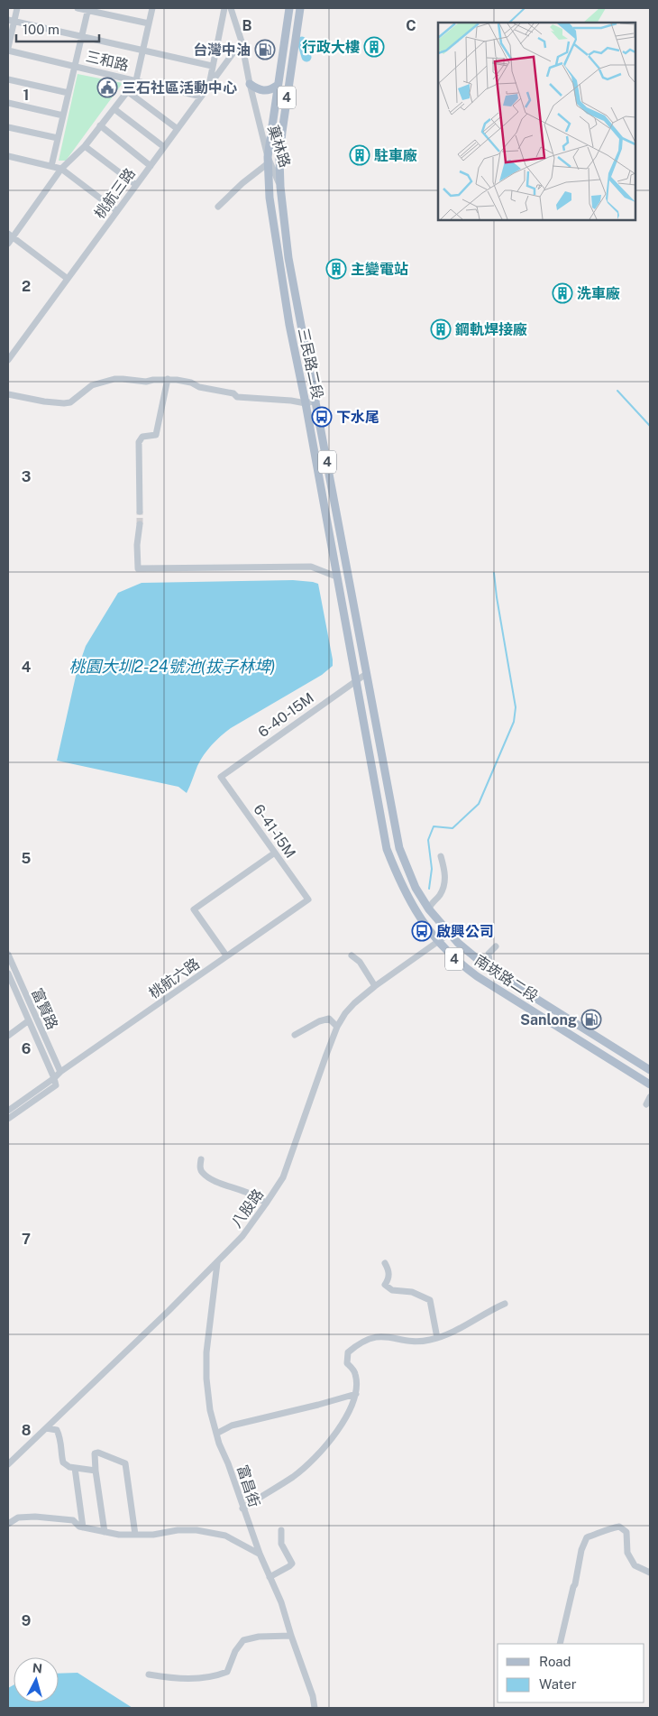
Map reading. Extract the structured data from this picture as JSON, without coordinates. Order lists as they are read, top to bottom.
{
  "streets": {
    "main road": ["4", "三民路二段", "南崁路二段"],
    "street": [
      "三和路",
      "菓林路",
      "桃航三路",
      "6-40-15M",
      "6-41-15M",
      "桃航六路",
      "富賢路",
      "八股路",
      "富昌街"
    ]
  },
  "crossings": [
    ["三和路", "桃航三路"],
    ["菓林路", "桃航三路"],
    ["菓林路", "三民路二段"],
    ["三民路二段", "6-40-15M"],
    ["三民路二段", "南崁路二段"],
    ["6-40-15M", "6-41-15M"],
    ["6-41-15M", "桃航六路"],
    ["桃航六路", "富賢路"],
    ["南崁路二段", "八股路"],
    ["八股路", "富昌街"]
  ],
  "water": ["桃園大圳2-24號池(拔子林埤)"],
  "places": {
    "building": [
      "行政大樓",
      "駐車廠",
      "主變電站",
      "洗車廠",
      "鋼軌焊接廠"
    ],
    "fuel station": ["台灣中油", "Sanlong"],
    "public building": ["三石社區活動中心"],
    "bus stop": ["下水尾", "啟興公司"]
  },
  "legend": ["Road", "Water"],
  "scale_bar": "100 m",
  "north": "top",
  "grid": {
    "columns": ["B", "C"],
    "rows": [
      "1",
      "2",
      "3",
      "4",
      "5",
      "6",
      "7",
      "8",
      "9"
    ]
  }
}
